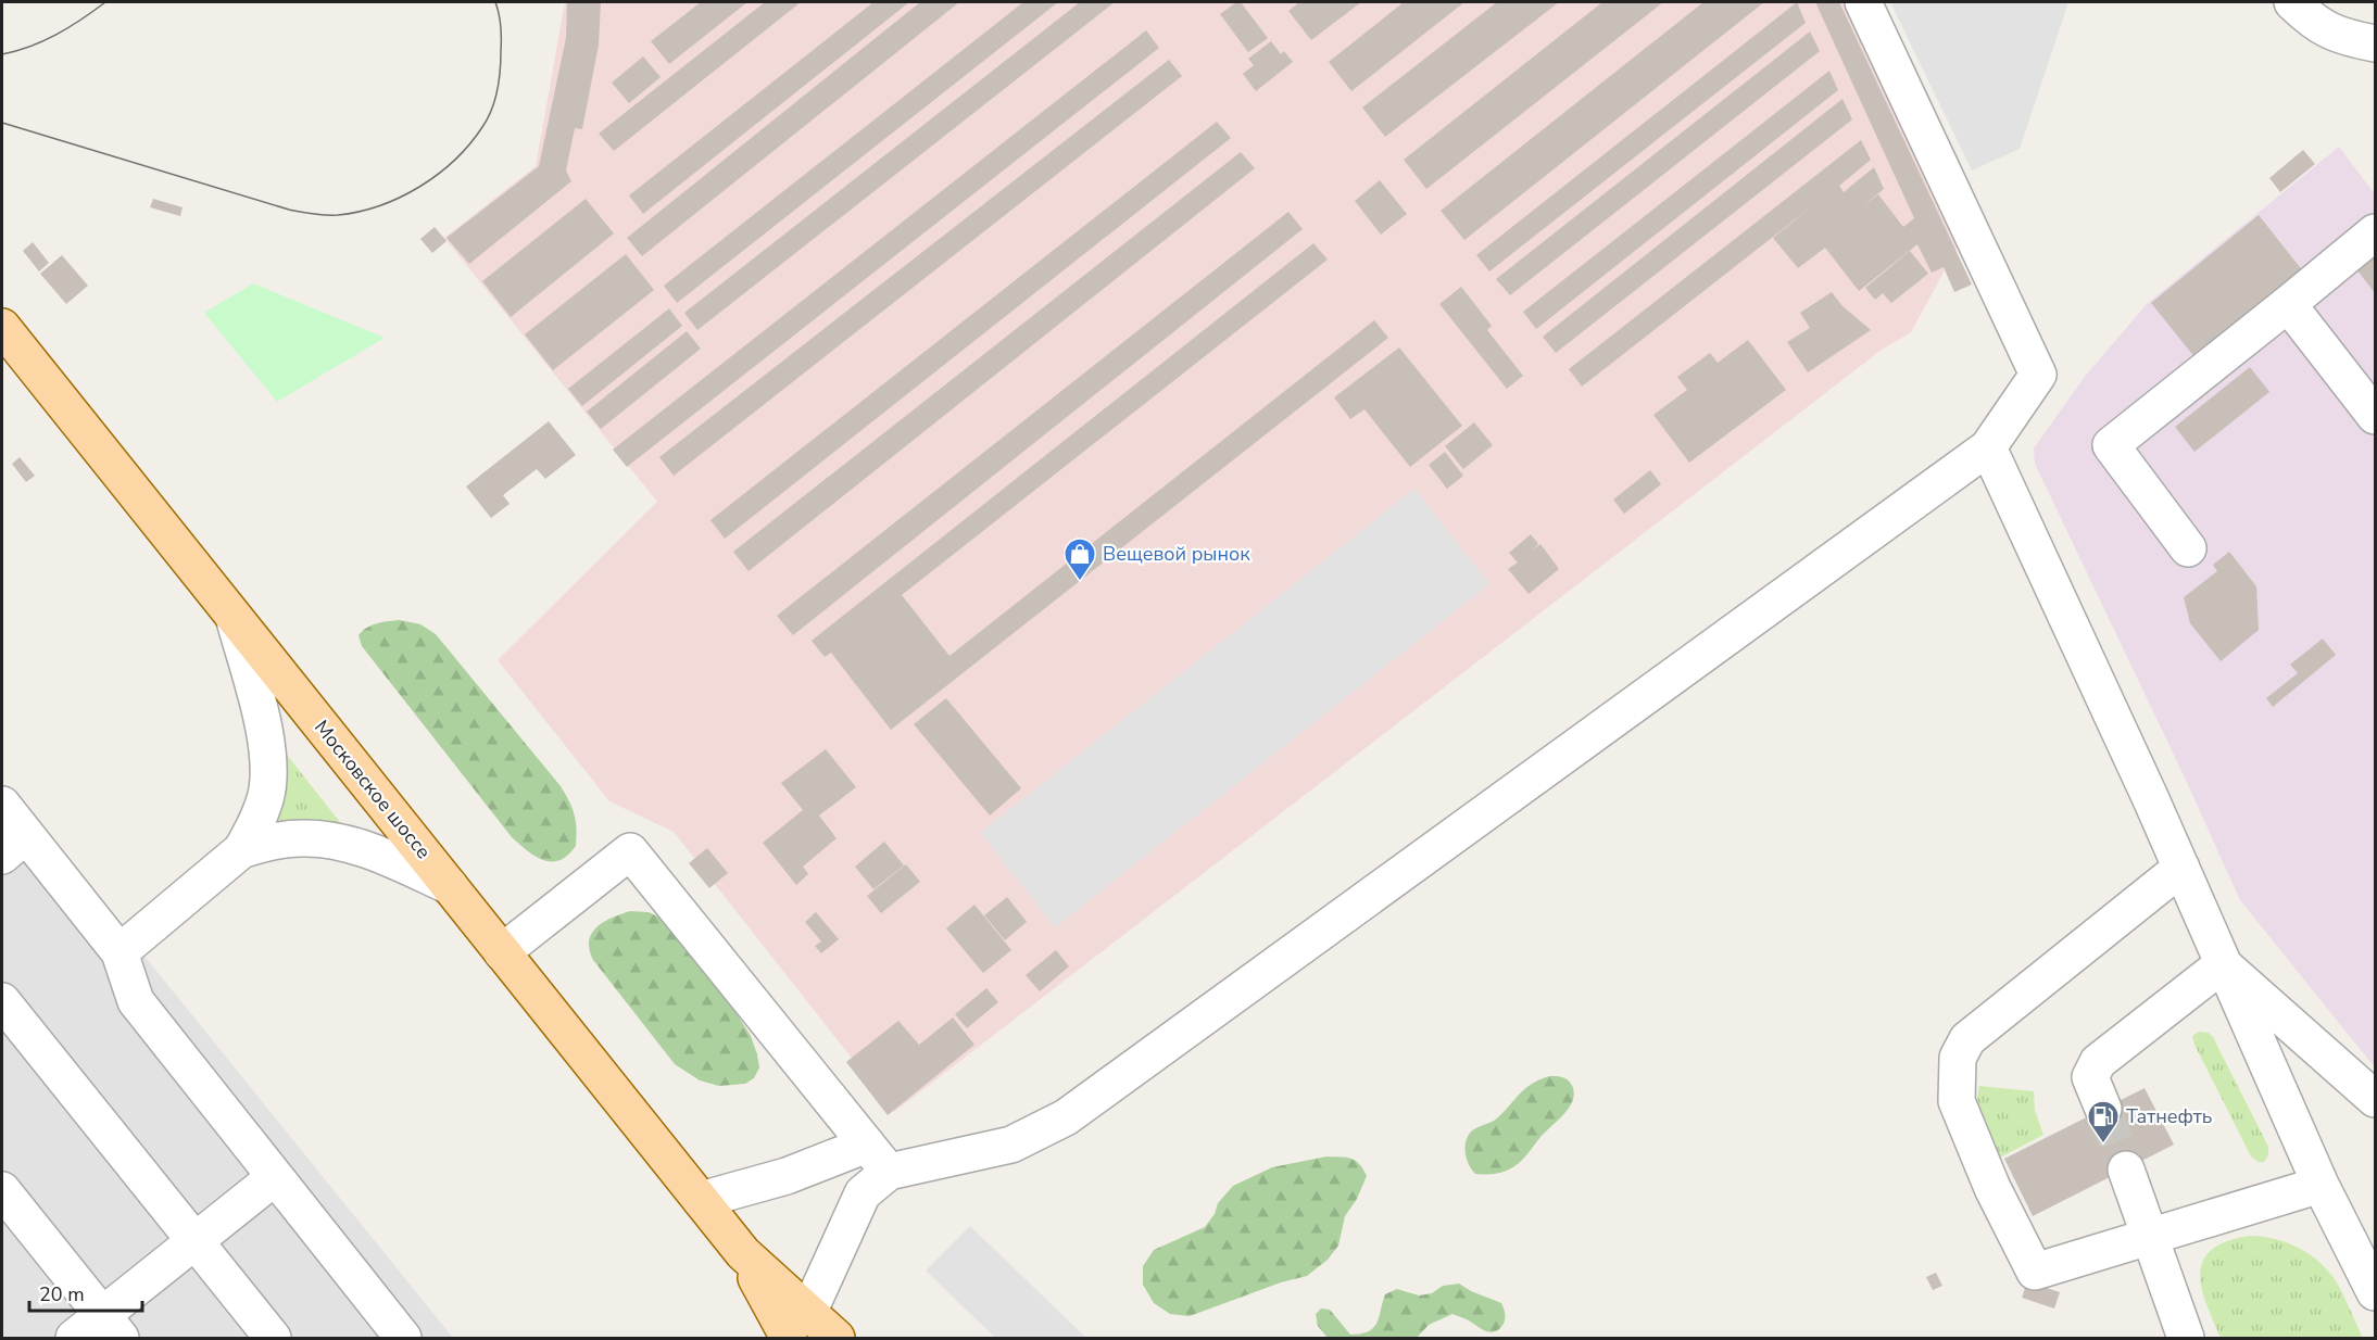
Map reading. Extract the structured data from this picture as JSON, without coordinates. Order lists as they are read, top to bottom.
{
  "streets": {
    "main road": ["Московское шоссе"]
  },
  "places": {
    "shop": ["Вещевой рынок"],
    "fuel station": ["Татнефть"]
  },
  "scale_bar": "20 m"
}
